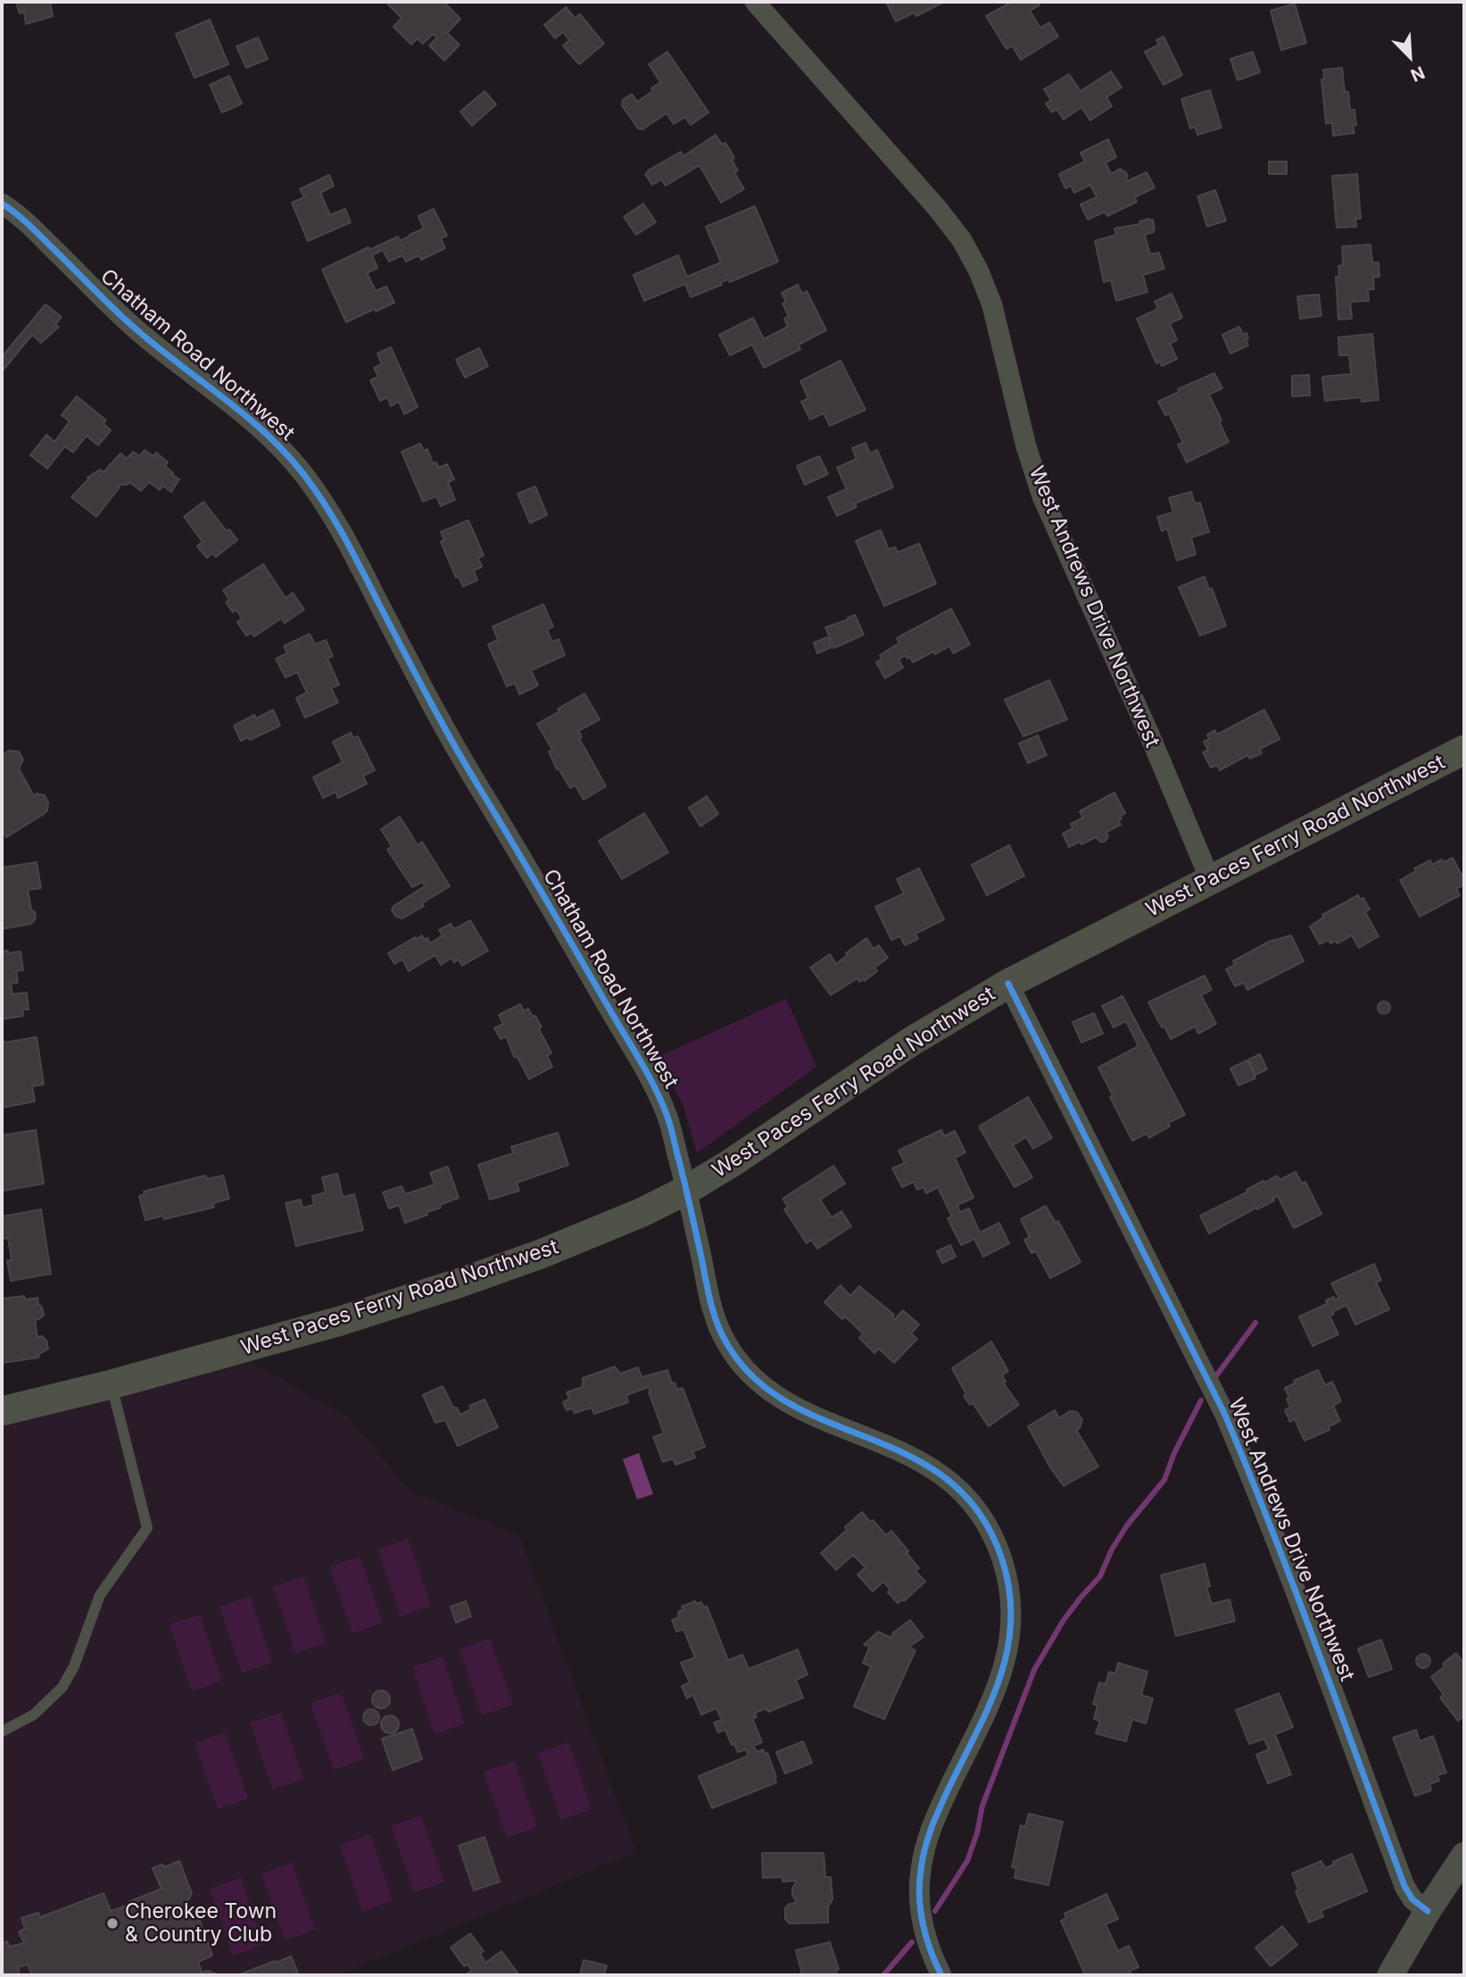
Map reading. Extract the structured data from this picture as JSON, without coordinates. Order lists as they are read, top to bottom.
{
  "streets": {
    "main road": ["West Paces Ferry Road Northwest"],
    "street": ["Chatham Road Northwest", "West Andrews Drive Northwest"]
  },
  "crossings": [
    ["Chatham Road Northwest", "West Paces Ferry Road Northwest"],
    ["West Andrews Drive Northwest", "West Paces Ferry Road Northwest"]
  ],
  "places": ["Cherokee Town & Country Club"],
  "north": "bottom right"
}
